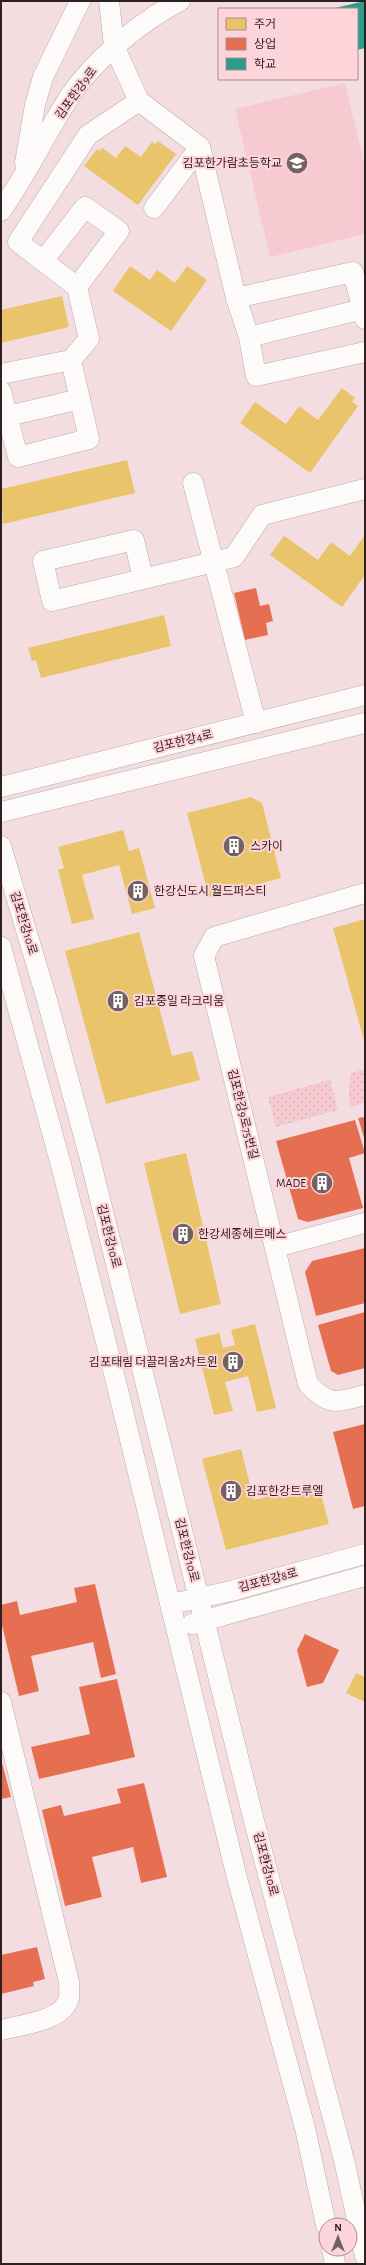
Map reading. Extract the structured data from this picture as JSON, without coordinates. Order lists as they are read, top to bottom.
{
  "streets": {
    "street": [
      "김포한강9로",
      "김포한강4로",
      "김포한강10로",
      "김포한강9로75번길",
      "김포한강8로"
    ]
  },
  "crossings": [
    ["김포한강10로", "김포한강8로"]
  ],
  "places": {
    "school or university": ["김포한가람초등학교"],
    "building": [
      "스카이",
      "한강신도시 월드퍼스티",
      "김포중일 라크리움",
      "MADE",
      "한강세종헤르메스",
      "김포태림 더끌리움2차트윈",
      "김포한강트루엘"
    ]
  },
  "legend": ["주거", "상업", "학교"],
  "north": "top"
}
